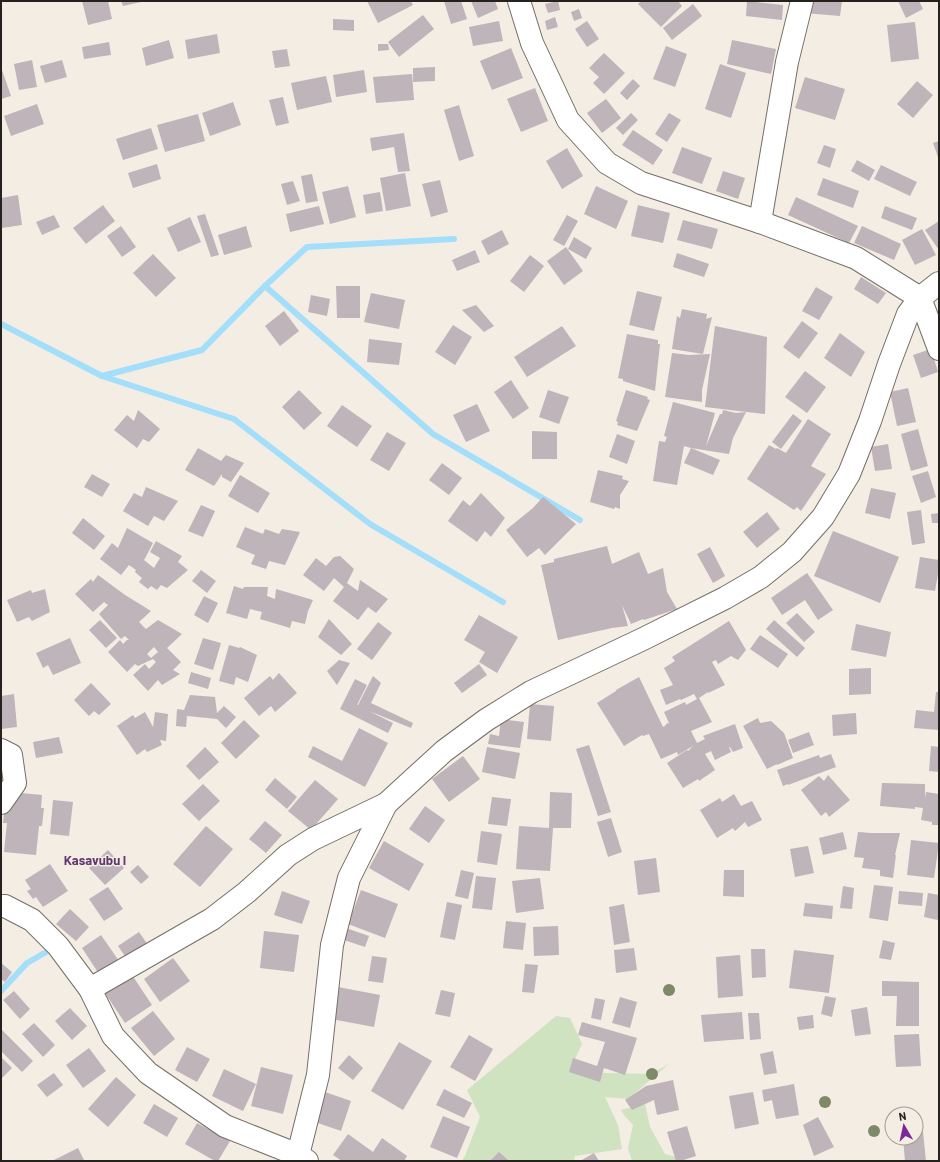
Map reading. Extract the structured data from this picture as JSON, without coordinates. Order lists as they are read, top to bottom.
{
  "districts": ["Kasavubu I"],
  "north": "top"
}
